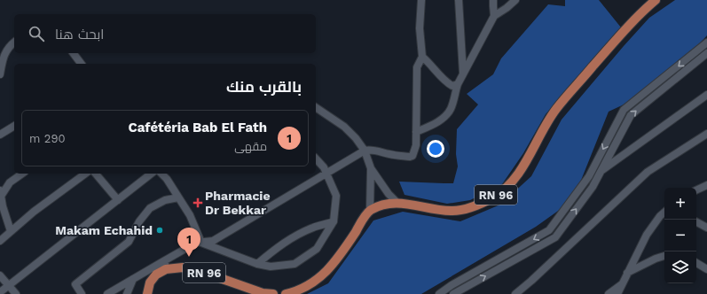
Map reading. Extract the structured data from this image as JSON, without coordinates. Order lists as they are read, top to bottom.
{
  "streets": {
    "main road": ["RN 96"]
  },
  "places": {
    "health": ["Pharmacie Dr Bekkar"],
    "other": ["Makam Echahid"]
  },
  "page": {
    "search": "ابحث هنا",
    "heading": "بالقرب منك",
    "list": [
      {
        "mark": "1",
        "name": "Cafétéria Bab El Fath",
        "note": "مقهى",
        "value": "290 m"
      }
    ],
    "map_buttons": ["+", "−"],
    "pins": "1"
  }
}
